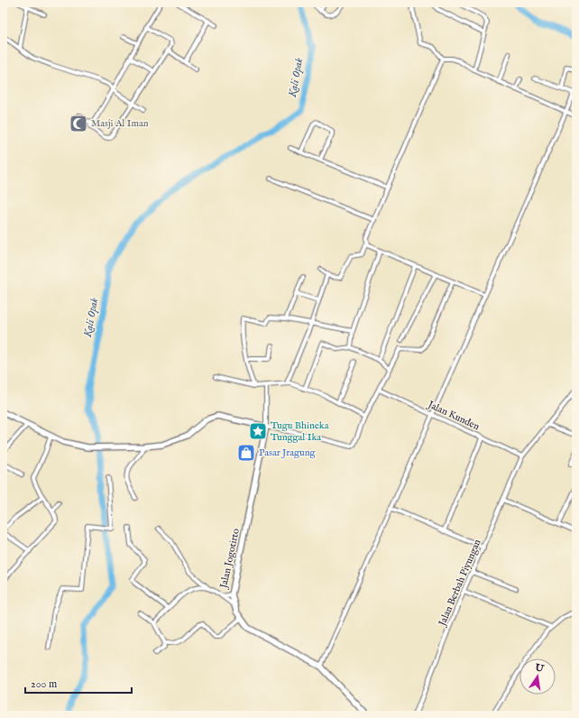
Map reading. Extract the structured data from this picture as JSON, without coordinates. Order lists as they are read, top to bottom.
{
  "streets": {
    "street": ["Jalan Kunden", "Jalan Jogotirto", "Jalan Berbah Piyungan"]
  },
  "crossings": [
    ["Jalan Kunden", "Jalan Berbah Piyungan"]
  ],
  "water": ["Kali Opak"],
  "places": {
    "mosque": ["Masji Al Iman"],
    "place": ["Tugu Bhineka Tunggal Ika"],
    "shop": ["Pasar Jragung"]
  },
  "scale_bar": "200 m",
  "north": "top"
}
